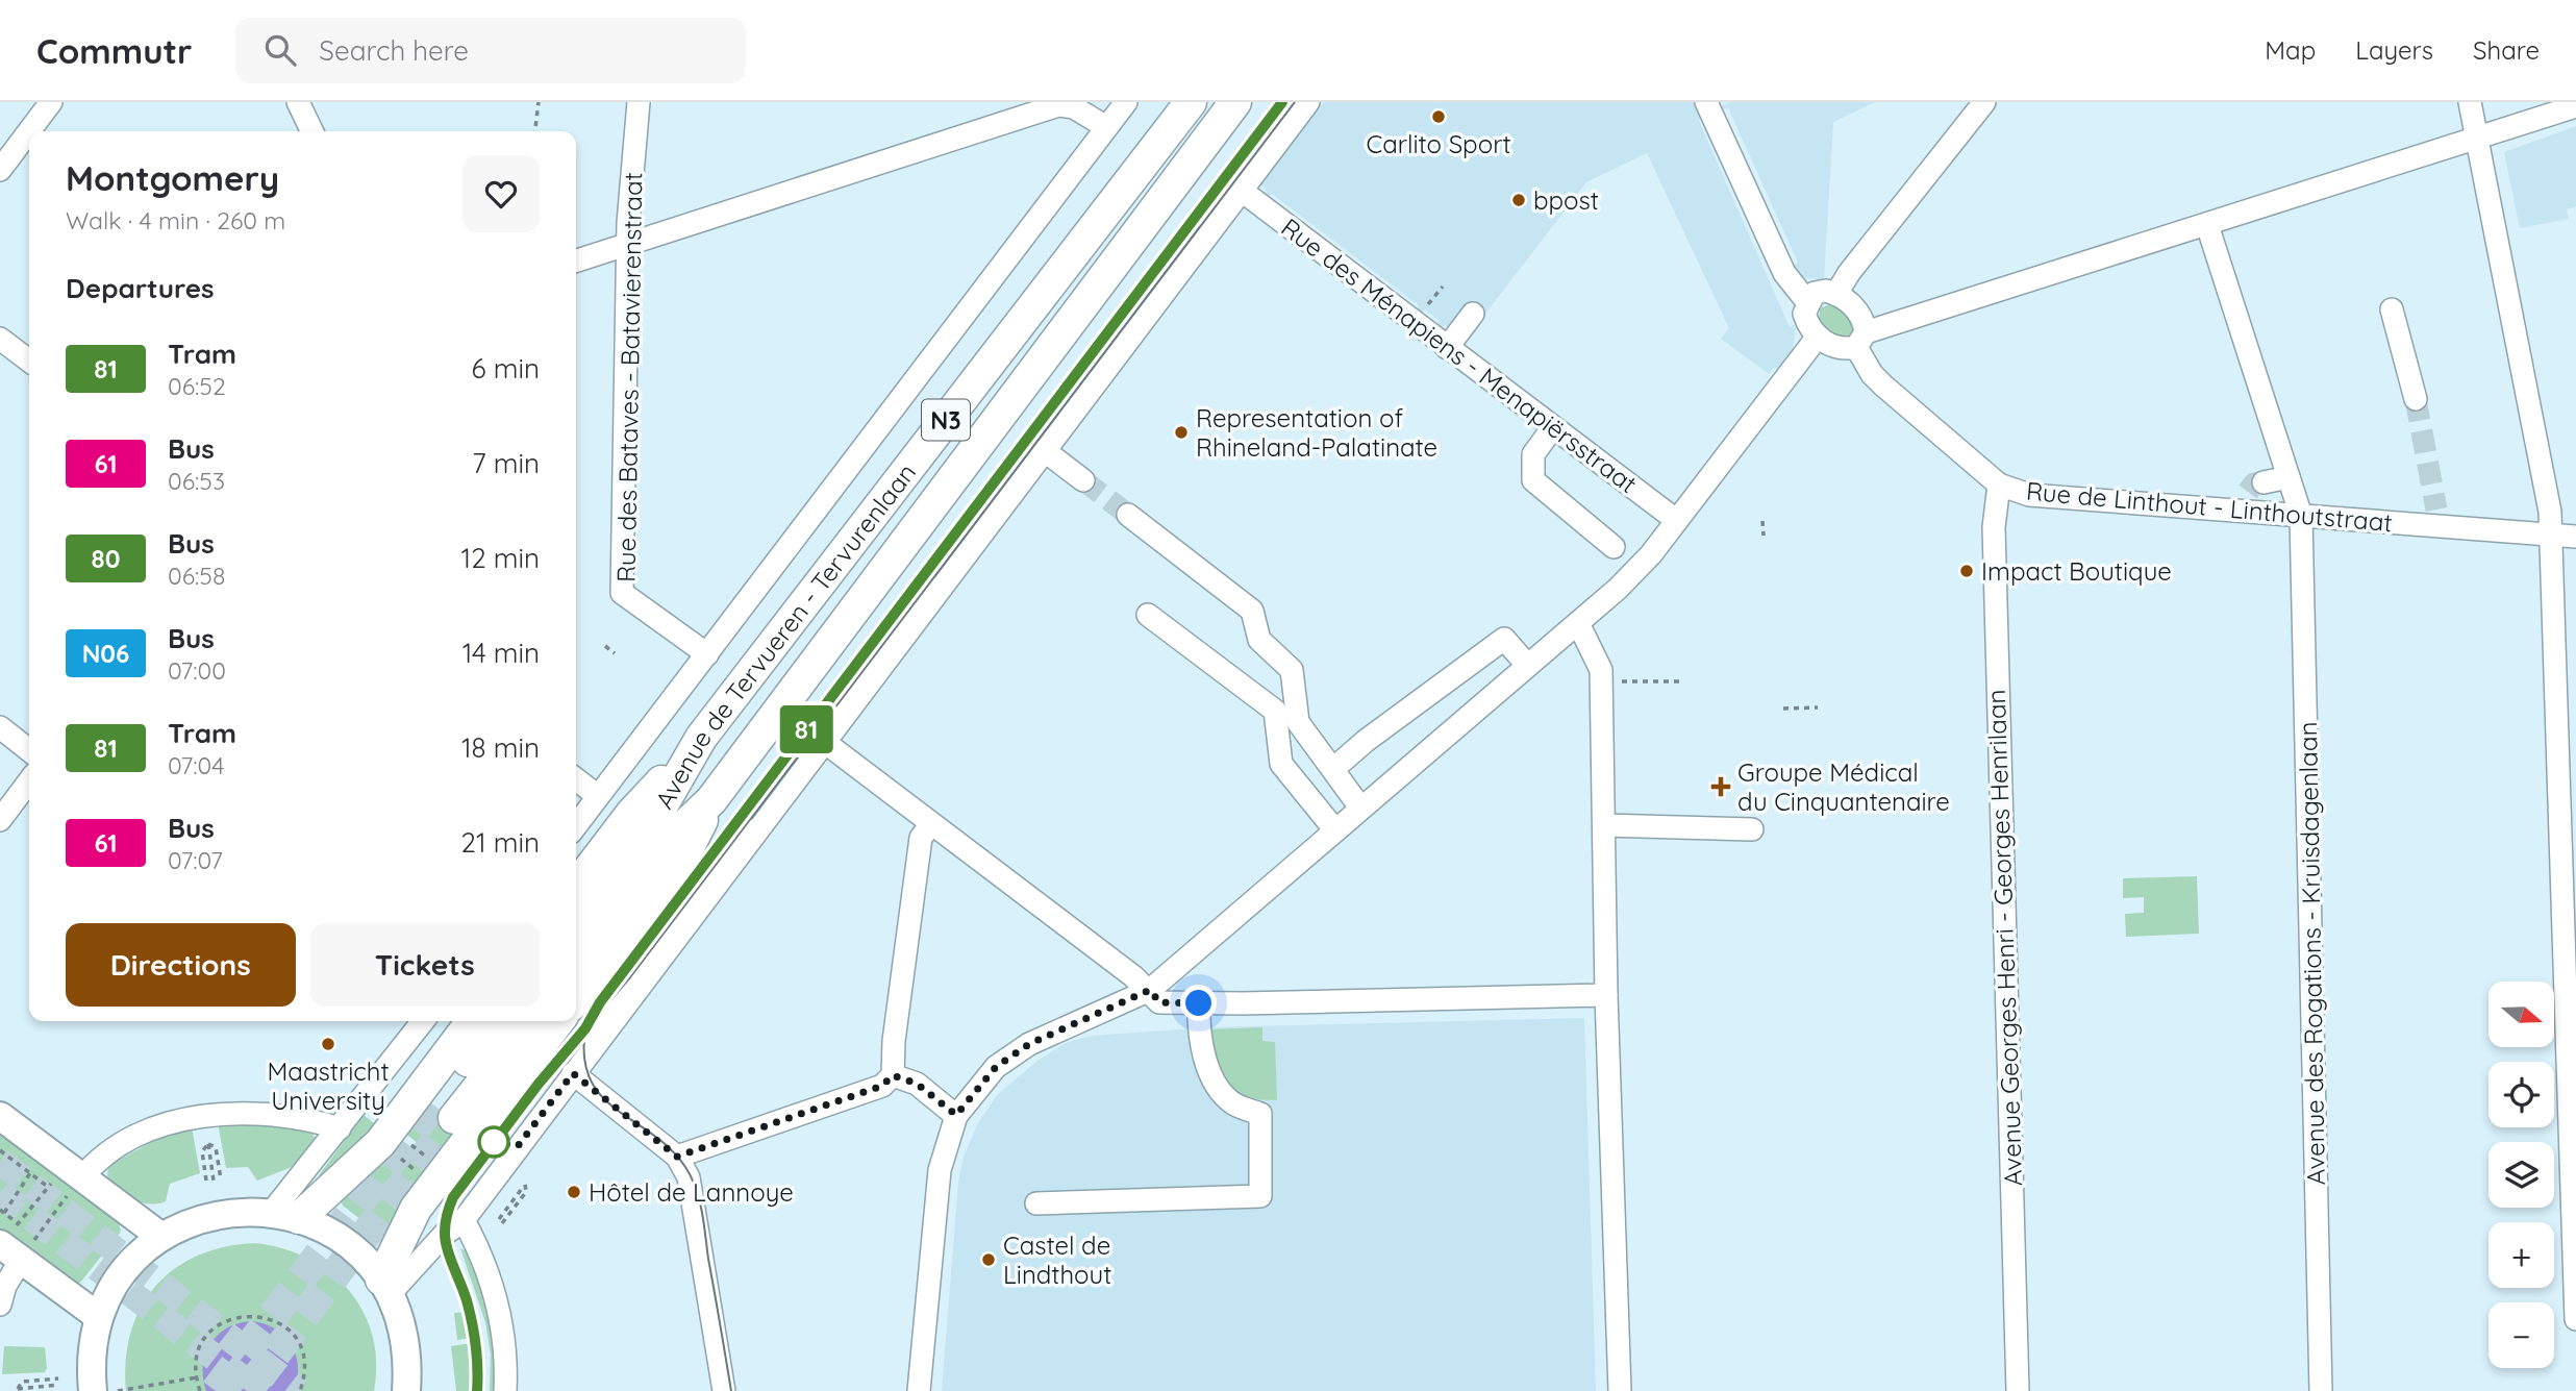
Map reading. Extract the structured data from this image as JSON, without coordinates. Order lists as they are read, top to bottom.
{
  "streets": {
    "highway": ["N3", "Avenue de Tervueren - Tervurenlaan"],
    "street": [
      "Rue des Ménapiens - Menapiërsstraat",
      "Rue des Bataves - Batavierenstraat",
      "Rue de Linthout - Linthoutstraat",
      "Avenue Georges Henri - Georges Henrilaan",
      "Avenue des Rogations - Kruisdagenlaan"
    ]
  },
  "crossings": [
    ["Rue des Bataves - Batavierenstraat", "Avenue de Tervueren - Tervurenlaan"],
    ["Rue de Linthout - Linthoutstraat", "Avenue Georges Henri - Georges Henrilaan"],
    ["Rue de Linthout - Linthoutstraat", "Avenue des Rogations - Kruisdagenlaan"]
  ],
  "places": {
    "other": [
      "Carlito Sport",
      "bpost",
      "Representation of Rhineland-Palatinate",
      "Impact Boutique",
      "Maastricht University",
      "Hôtel de Lannoye",
      "Castel de Lindthout"
    ],
    "health": ["Groupe Médical du Cinquantenaire"]
  },
  "lines": ["tram line 81"],
  "north": "right",
  "page": {
    "header": "Commutr",
    "search": "Search here",
    "nav": ["Map", "Layers", "Share"],
    "on_map": "81",
    "heading": [
      ["Montgomery", "Walk · 4 min · 260 m"],
      "Departures"
    ],
    "list": [
      {
        "mark": "81",
        "name": "Tram",
        "note": "06:52",
        "value": "6 min"
      },
      {
        "mark": "61",
        "name": "Bus",
        "note": "06:53",
        "value": "7 min"
      },
      {
        "mark": "80",
        "name": "Bus",
        "note": "06:58",
        "value": "12 min"
      },
      {
        "mark": "N06",
        "name": "Bus",
        "note": "07:00",
        "value": "14 min"
      },
      {
        "mark": "81",
        "name": "Tram",
        "note": "07:04",
        "value": "18 min"
      },
      {
        "mark": "61",
        "name": "Bus",
        "note": "07:07",
        "value": "21 min"
      }
    ],
    "buttons": ["Directions", "Tickets"],
    "map_buttons": ["+", "−"]
  }
}
